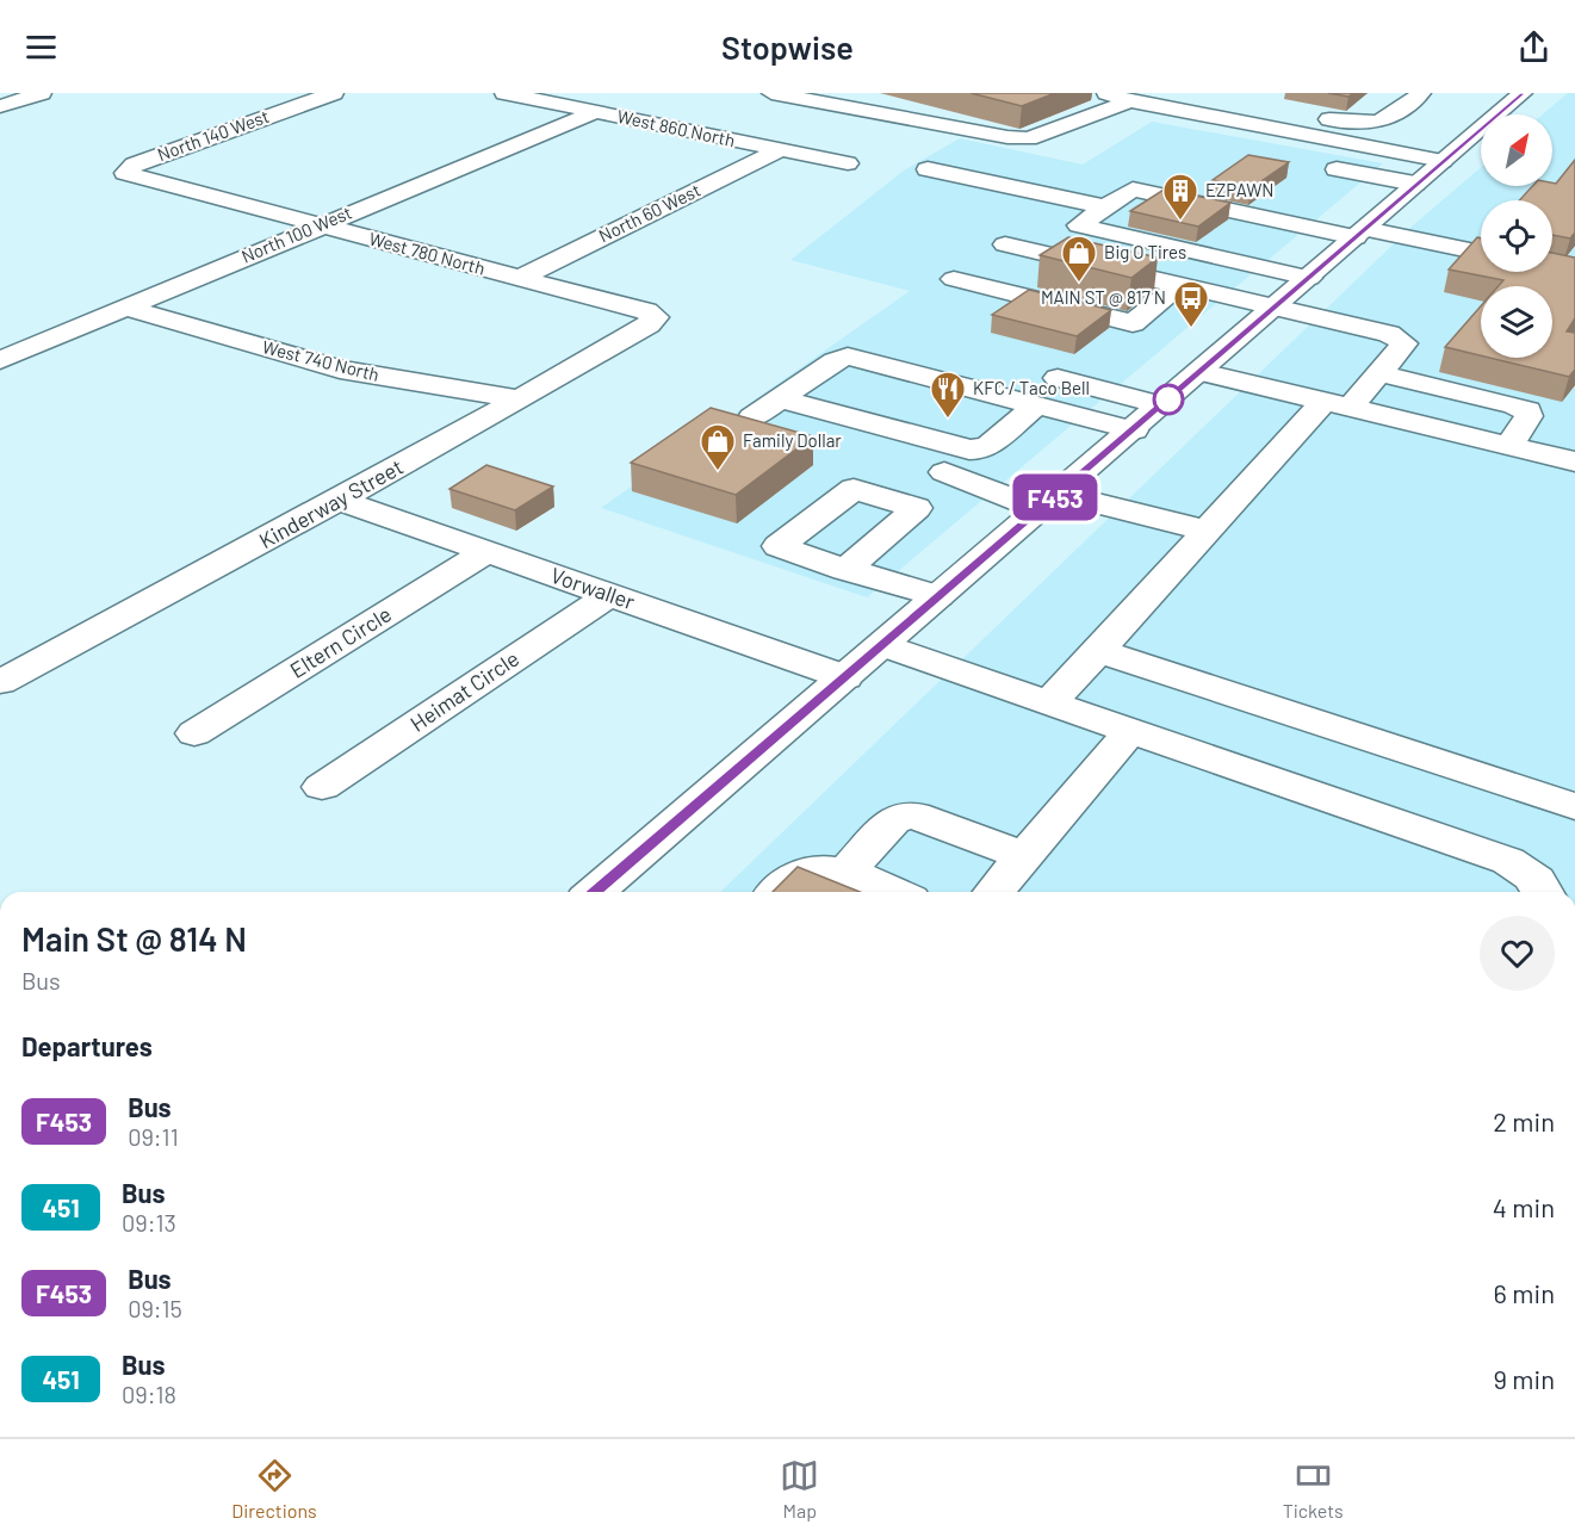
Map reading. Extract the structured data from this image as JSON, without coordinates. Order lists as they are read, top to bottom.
{
  "streets": {
    "main road": [
      "West 860 North",
      "North 140 West",
      "North 60 West",
      "North 100 West",
      "West 780 North",
      "West 740 North",
      "Kinderway Street",
      "Vorwaller",
      "Eltern Circle",
      "Heimat Circle"
    ]
  },
  "crossings": [
    ["West 860 North", "North 60 West"],
    ["West 860 North", "North 100 West"],
    ["North 140 West", "West 780 North"],
    ["North 60 West", "West 780 North"],
    ["North 100 West", "West 780 North"],
    ["North 100 West", "West 740 North"],
    ["West 780 North", "Kinderway Street"],
    ["West 740 North", "Kinderway Street"],
    ["Kinderway Street", "Vorwaller"],
    ["Vorwaller", "Eltern Circle"],
    ["Vorwaller", "Heimat Circle"]
  ],
  "places": {
    "building": ["EZPAWN"],
    "shop": ["Big O Tires", "Family Dollar"],
    "bus stop": ["MAIN ST @ 817 N"],
    "restaurant": ["KFC / Taco Bell"]
  },
  "lines": ["bus line F453"],
  "north": "top right",
  "page": {
    "header": "Stopwise",
    "on_map": "F453",
    "heading": [
      ["Main St @ 814 N", "Bus"],
      "Departures"
    ],
    "list": [
      {
        "mark": "F453",
        "name": "Bus",
        "note": "09:11",
        "value": "2 min"
      },
      {
        "mark": "451",
        "name": "Bus",
        "note": "09:13",
        "value": "4 min"
      },
      {
        "mark": "F453",
        "name": "Bus",
        "note": "09:15",
        "value": "6 min"
      },
      {
        "mark": "451",
        "name": "Bus",
        "note": "09:18",
        "value": "9 min"
      }
    ],
    "tabs": ["Directions", "Map", "Tickets"]
  }
}
